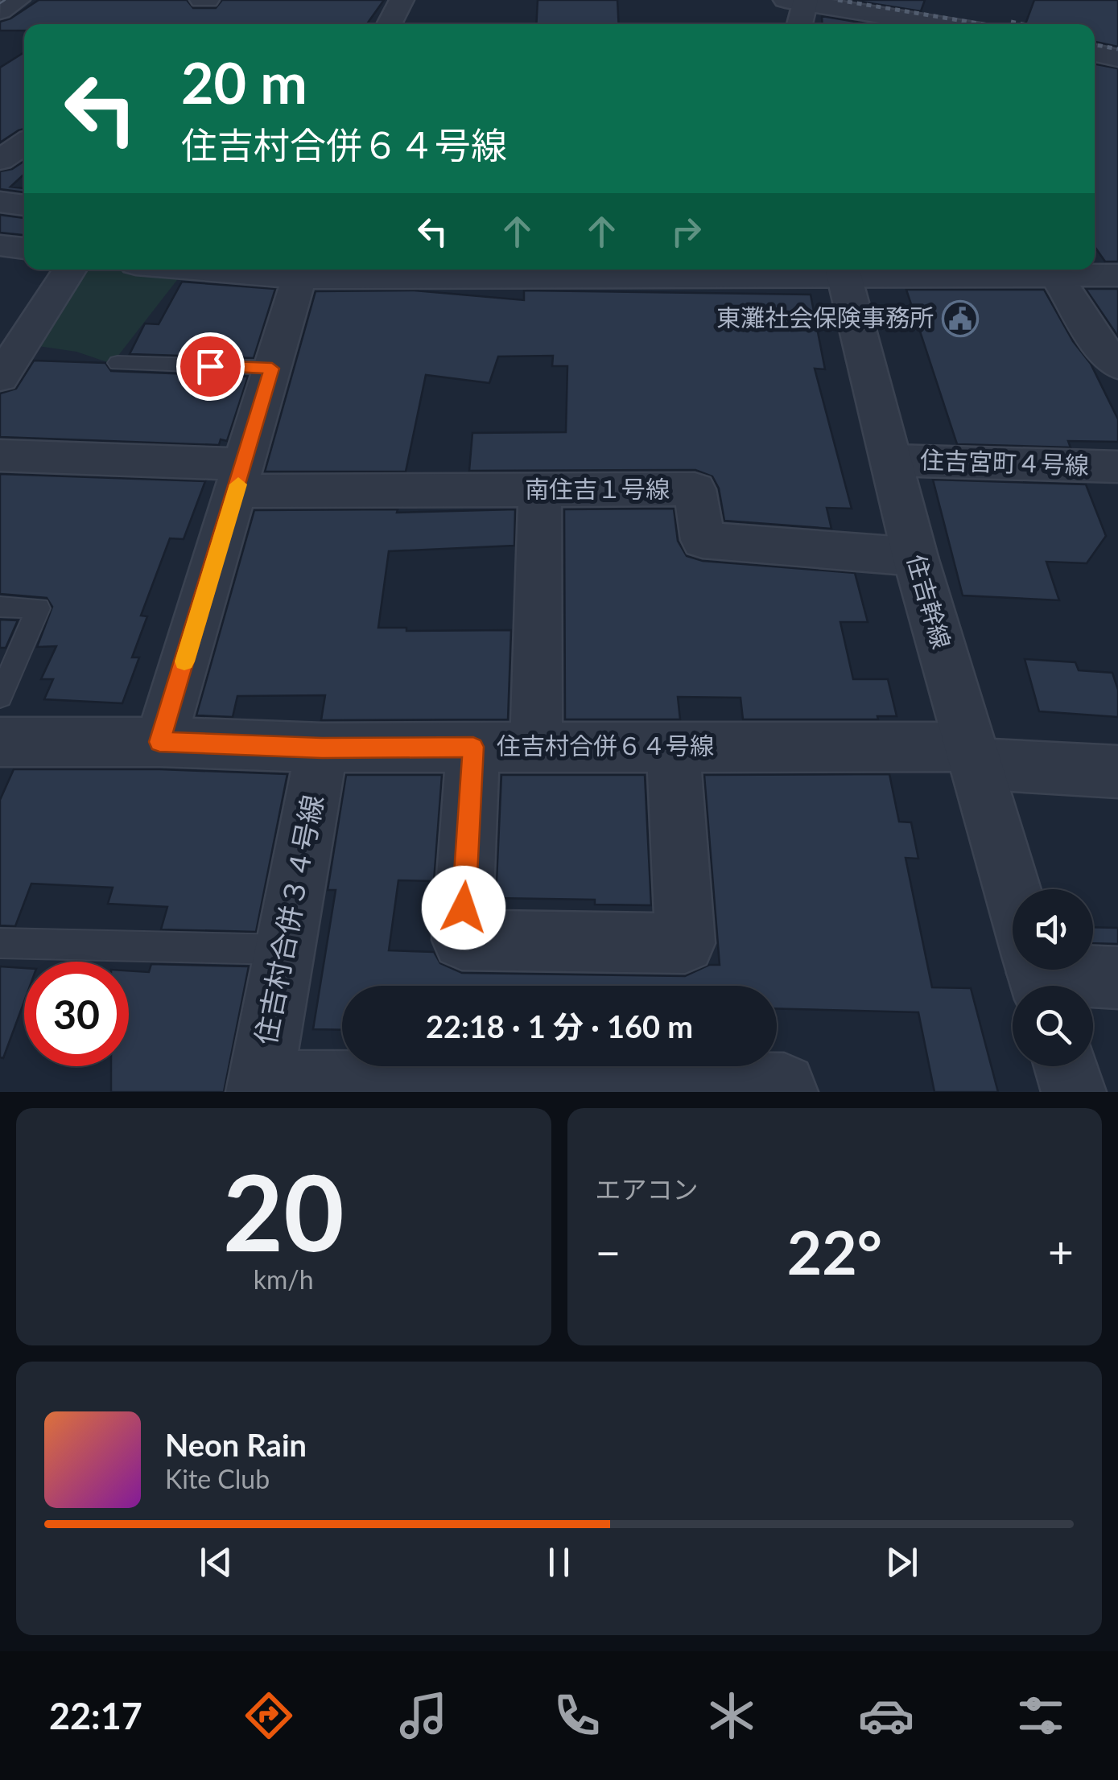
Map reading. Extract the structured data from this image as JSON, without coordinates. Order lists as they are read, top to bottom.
{
  "streets": {
    "street": [
      "住吉宮町４号線",
      "南住吉１号線",
      "住吉幹線",
      "住吉村合併６４号線",
      "住吉村合併３４号線"
    ]
  },
  "crossings": [
    ["住吉宮町４号線", "住吉幹線"],
    ["南住吉１号線", "住吉幹線"],
    ["住吉幹線", "住吉村合併６４号線"],
    ["住吉村合併６４号線", "住吉村合併３４号線"]
  ],
  "places": {
    "public building": ["東灘社会保険事務所"]
  },
  "page": {
    "turn": ["20 m", "住吉村合併６４号線"],
    "limit": "30",
    "trip": "22:18 · 1 分 · 160 m",
    "tile": [
      ["20", "km/h"],
      "エアコン"
    ],
    "heat": ["−", "22°", "+"],
    "song": ["Neon Rain", "Kite Club"],
    "tabs": "22:17"
  }
}
